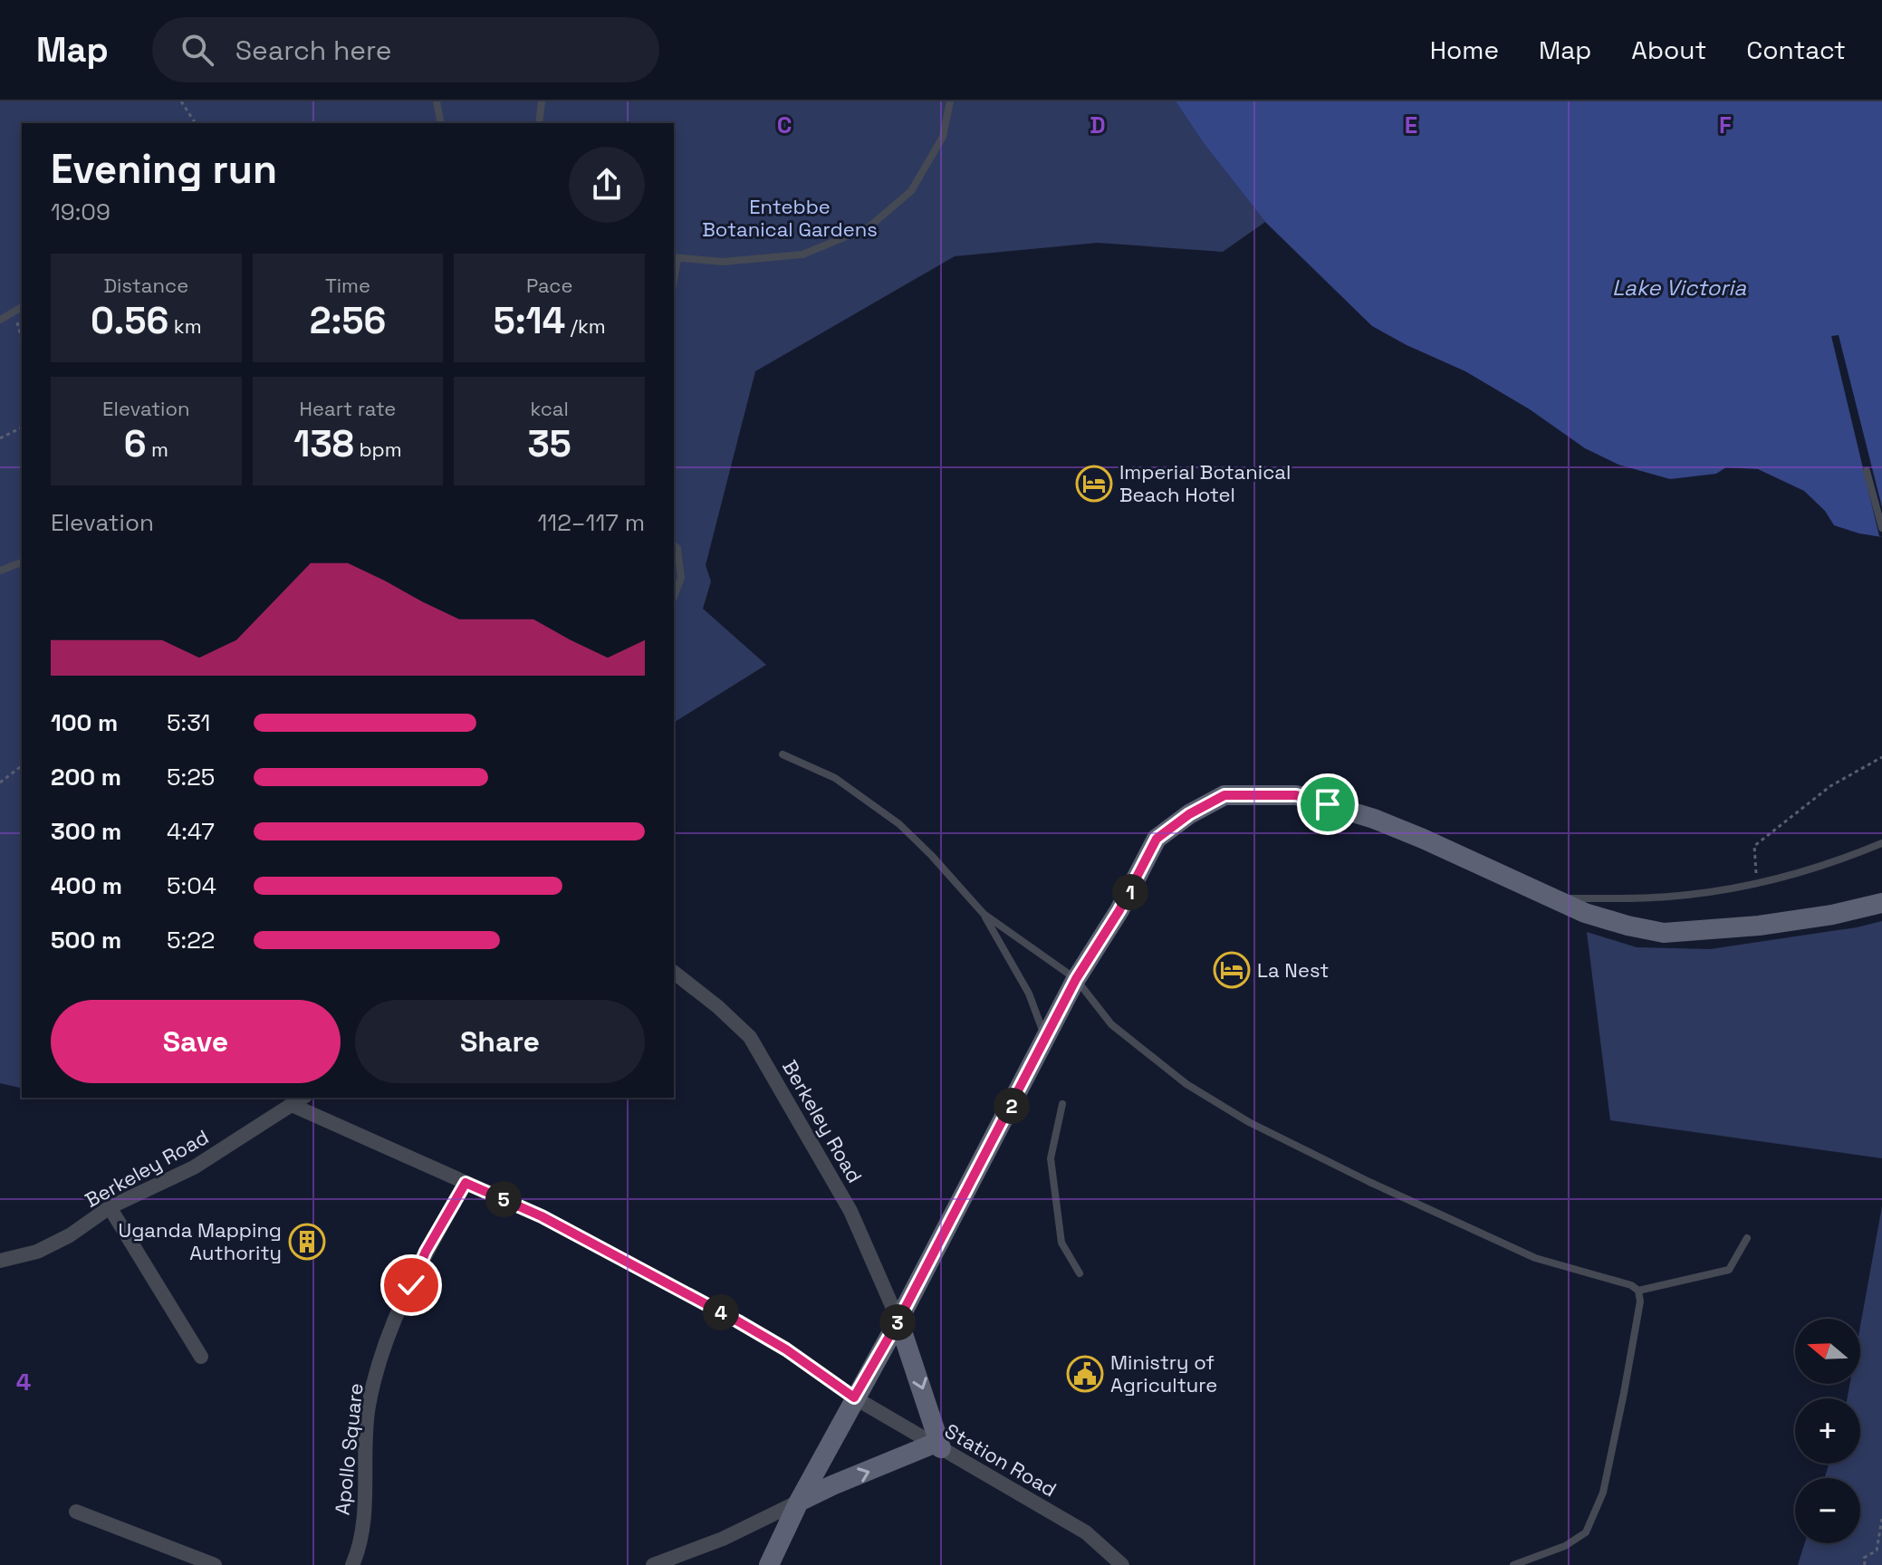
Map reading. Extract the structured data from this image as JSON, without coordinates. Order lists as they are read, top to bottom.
{
  "streets": {
    "street": ["Berkeley Road", "Apollo Square", "Station Road"]
  },
  "crossings": [
    ["Berkeley Road", "Station Road"],
    ["Apollo Square", "Station Road"]
  ],
  "water": ["Lake Victoria"],
  "parks": ["Entebbe Botanical Gardens"],
  "places": {
    "hotel": ["Imperial Botanical Beach Hotel", "La Nest"],
    "building": ["Uganda Mapping Authority"],
    "public building": ["Ministry of Agriculture"]
  },
  "north": "left",
  "page": {
    "header": "Map",
    "search": "Search here",
    "nav": [
      "Home",
      "Map",
      "About",
      "Contact"
    ],
    "heading": ["Evening run", "19:09"],
    "stats": [
      ["Distance", "0.56 km"],
      ["Time", "2:56"],
      ["Pace", "5:14 /km"],
      ["Elevation", "6 m"],
      ["Heart rate", "138 bpm"],
      ["kcal", "35"]
    ],
    "chart": ["Elevation", "112–117 m"],
    "list": [
      {
        "name": "100 m",
        "note": "5:31"
      },
      {
        "name": "200 m",
        "note": "5:25"
      },
      {
        "name": "300 m",
        "note": "4:47"
      },
      {
        "name": "400 m",
        "note": "5:04"
      },
      {
        "name": "500 m",
        "note": "5:22"
      }
    ],
    "pins": [
      "1",
      "2",
      "5",
      "4",
      "3"
    ],
    "buttons": ["Save", "Share"],
    "map_buttons": ["+", "−"]
  },
  "grid": {
    "columns": [
      "C",
      "D",
      "E",
      "F"
    ],
    "rows": ["4"]
  }
}
